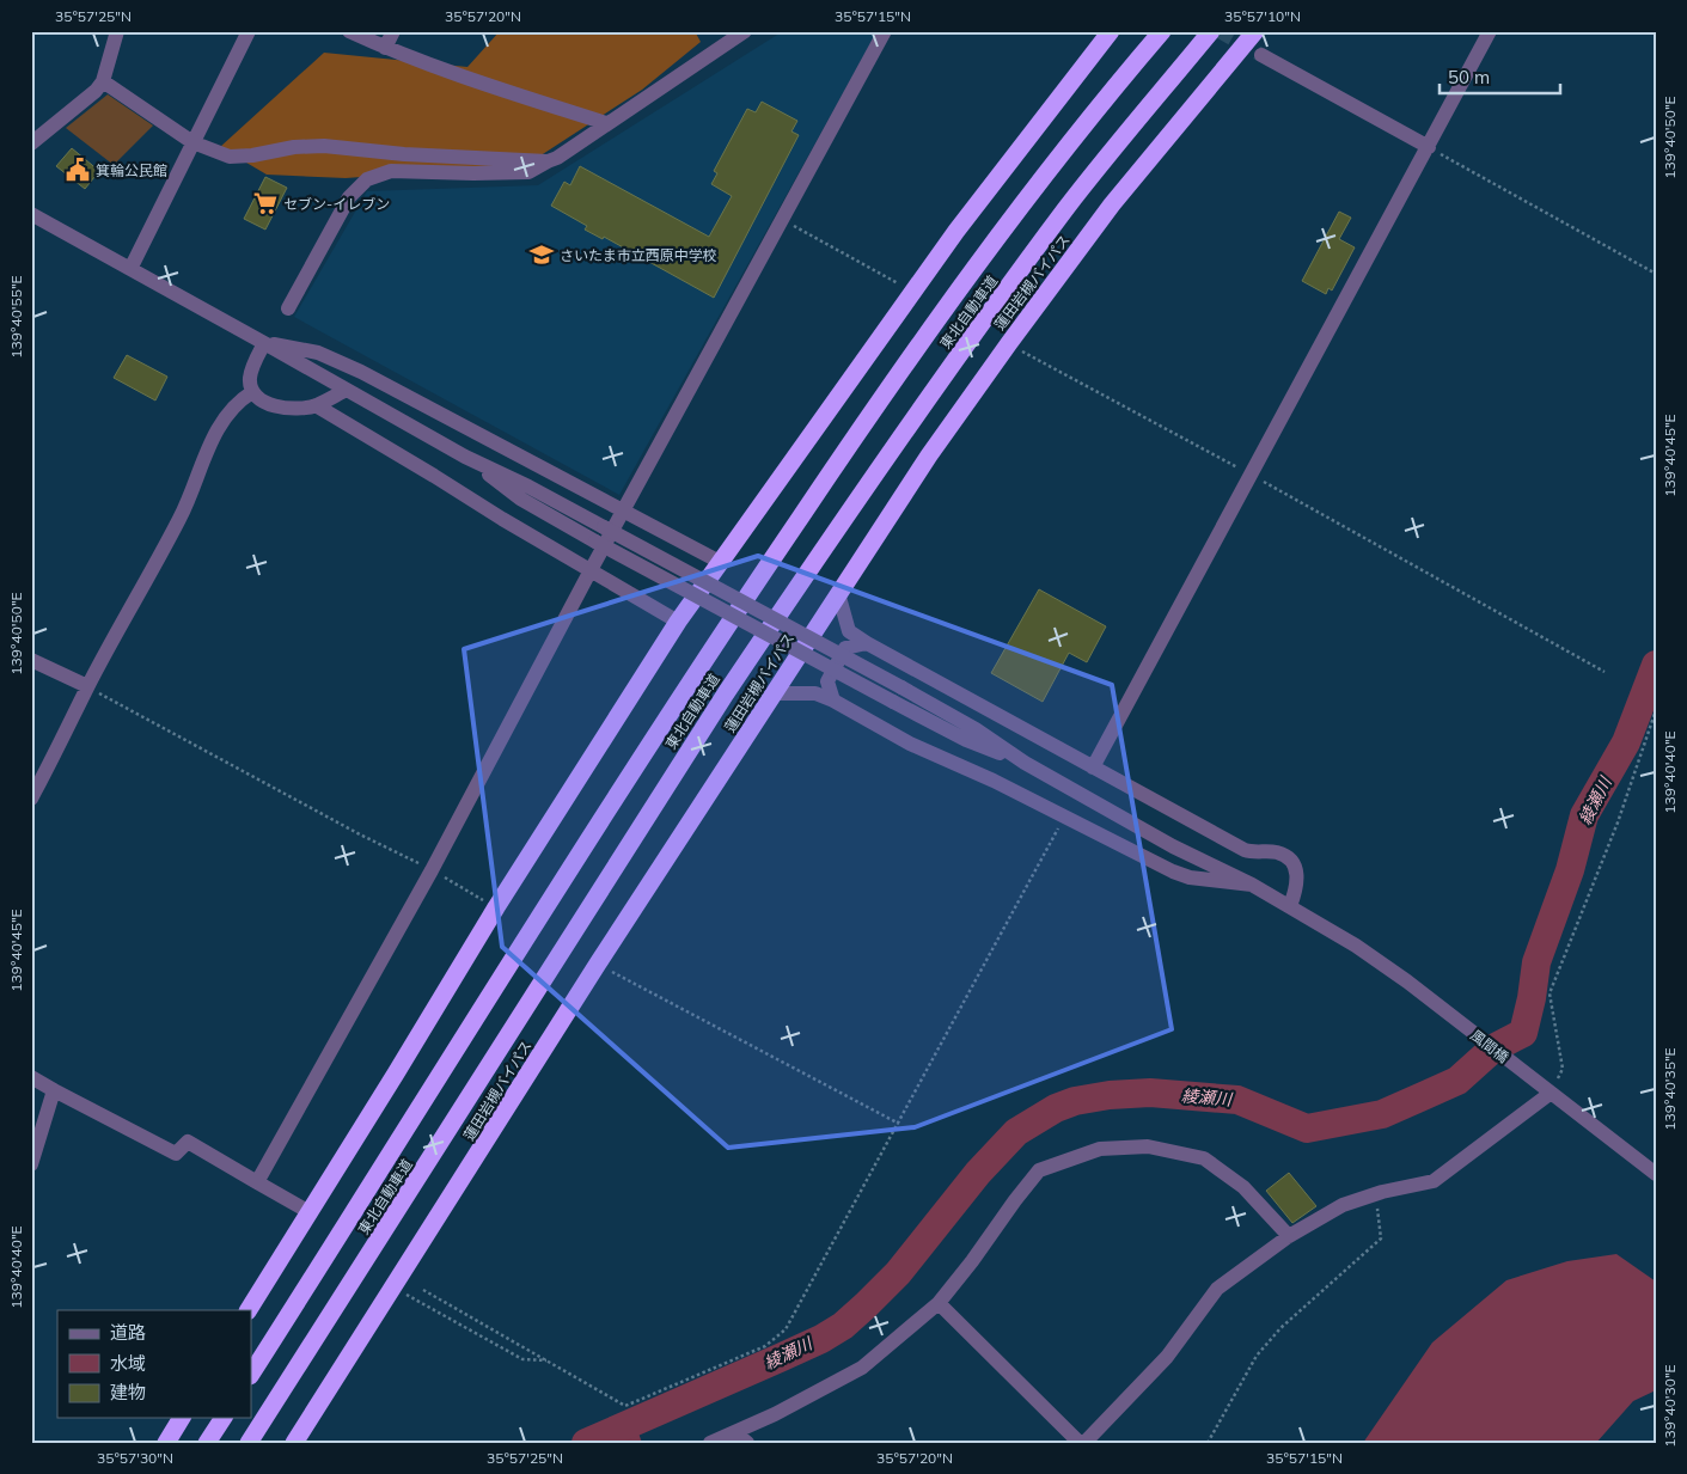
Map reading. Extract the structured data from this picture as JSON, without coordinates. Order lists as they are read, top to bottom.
{
  "streets": {
    "highway": ["蓮田岩槻バイパス", "東北自動車道"],
    "street": ["風間橋"]
  },
  "water": ["綾瀬川"],
  "places": {
    "public building": ["箕輪公民館"],
    "supermarket": ["セブン-イレブン"],
    "school or university": ["さいたま市立西原中学校"]
  },
  "legend": ["道路", "水域", "建物"],
  "scale_bar": "50 m",
  "coordinates": [
    "35°57'25\"N",
    "35°57'20\"N",
    "35°57'15\"N",
    "35°57'10\"N",
    "139°40'50\"E",
    "139°40'55\"E",
    "139°40'45\"E",
    "139°40'40\"E",
    "139°40'35\"E",
    "139°40'30\"E",
    "35°57'30\"N"
  ]
}
